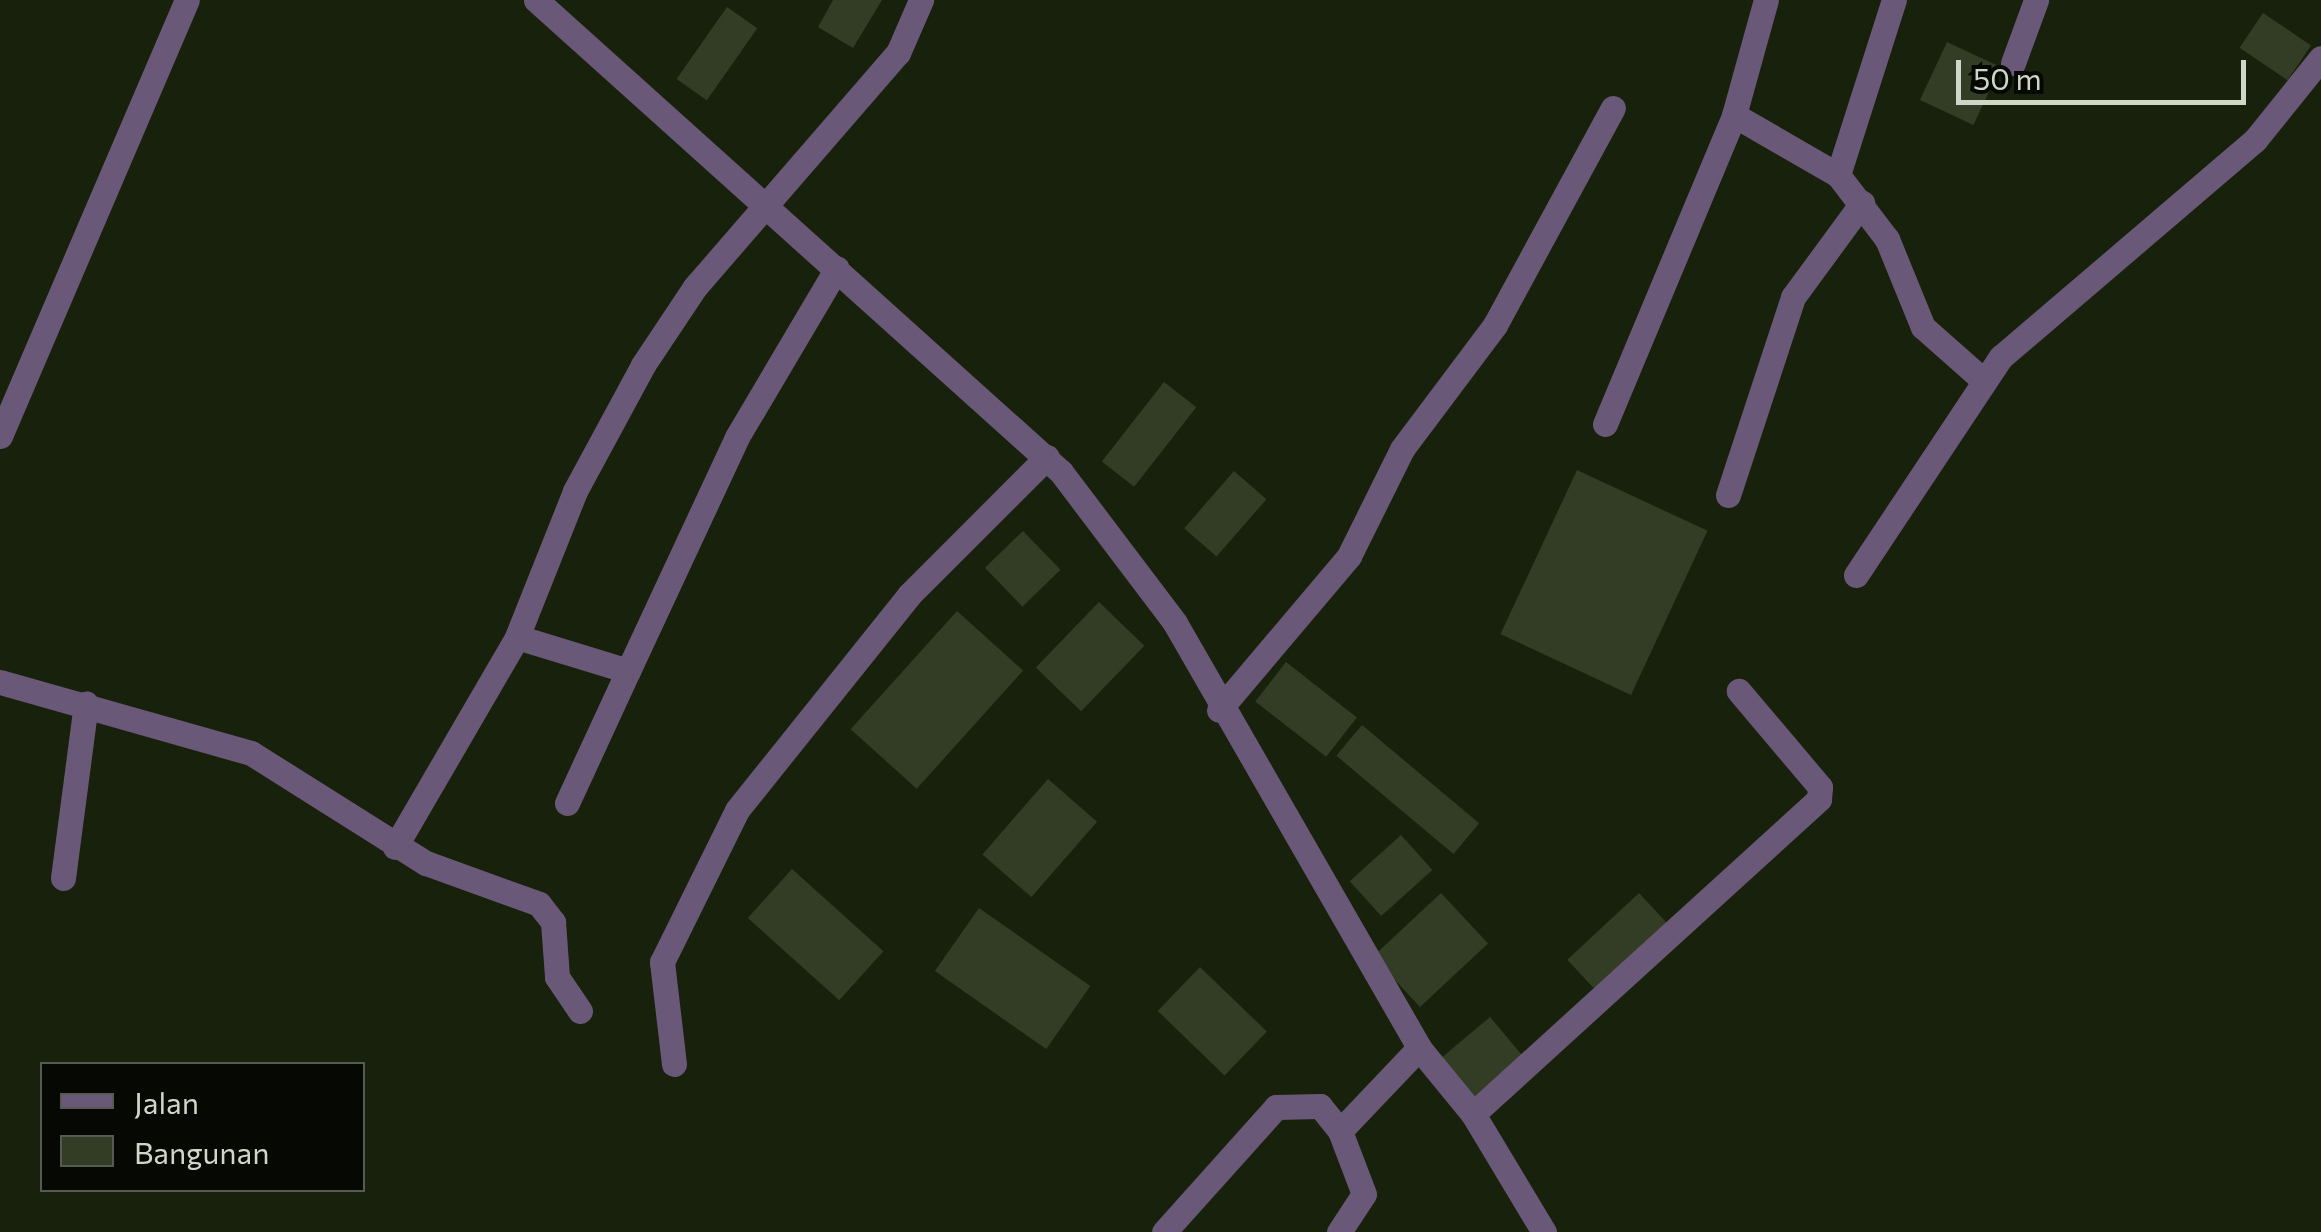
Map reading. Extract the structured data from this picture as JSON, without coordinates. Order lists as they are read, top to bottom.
{
  "legend": ["Jalan", "Bangunan"],
  "scale_bar": "50 m"
}
